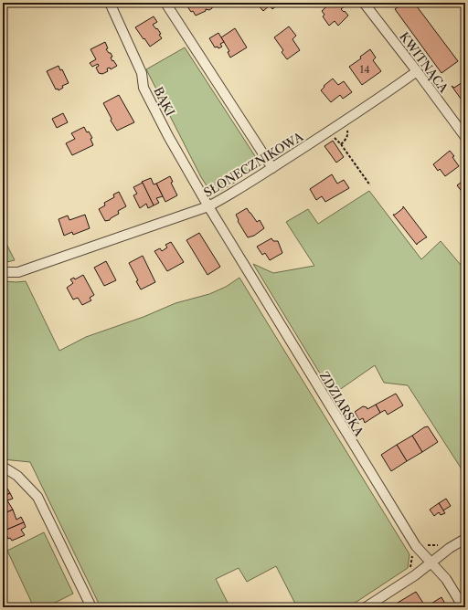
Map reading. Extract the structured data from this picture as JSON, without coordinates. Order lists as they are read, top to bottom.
{
  "streets": {
    "street": [
      "KWITNĄCA",
      "BĄKI",
      "SŁONECZNIKOWA",
      "ZDZIARSKA"
    ]
  },
  "crossings": [
    ["KWITNĄCA", "SŁONECZNIKOWA"],
    ["BĄKI", "SŁONECZNIKOWA"],
    ["BĄKI", "ZDZIARSKA"],
    ["SŁONECZNIKOWA", "ZDZIARSKA"]
  ],
  "house_numbers": ["14"]
}
